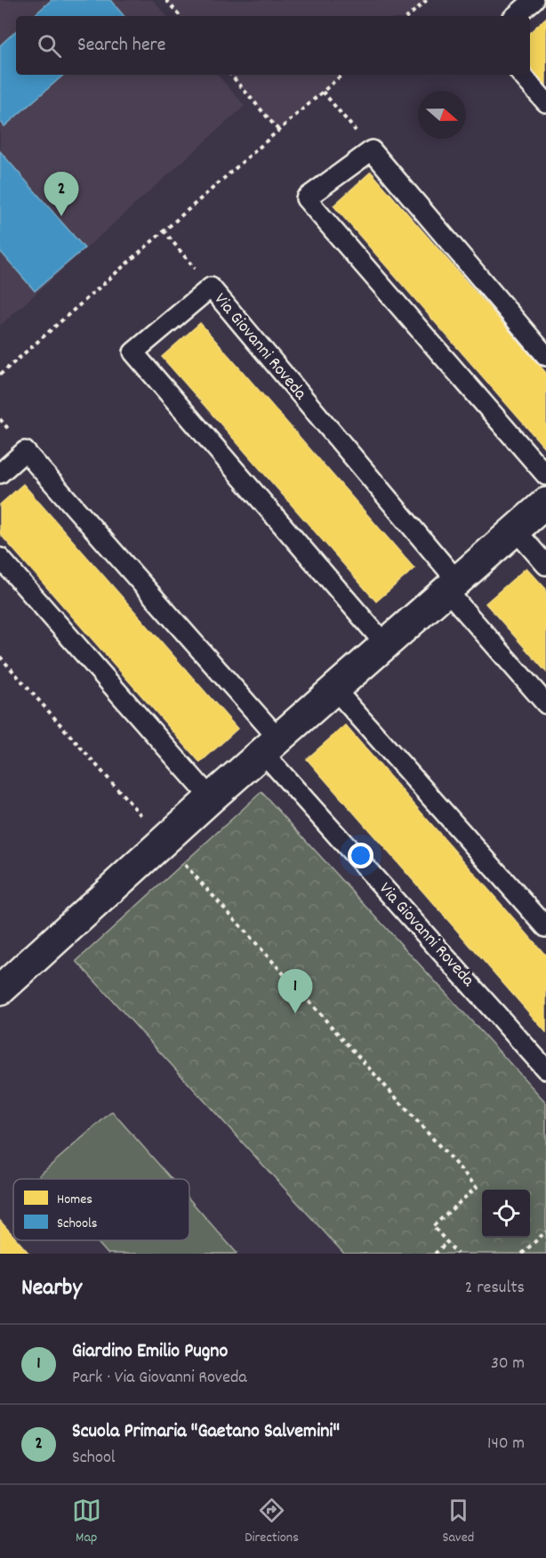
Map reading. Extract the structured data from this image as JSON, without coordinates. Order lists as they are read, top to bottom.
{
  "streets": {
    "lane": ["Via Giovanni Roveda"]
  },
  "legend": ["Homes", "Schools"],
  "north": "right",
  "page": {
    "search": "Search here",
    "pins": ["2", "1"],
    "heading": ["Nearby", "2 results"],
    "list": [
      {
        "mark": "1",
        "name": "Giardino Emilio Pugno",
        "note": "Park · Via Giovanni Roveda",
        "value": "30 m"
      },
      {
        "mark": "2",
        "name": "Scuola Primaria \"Gaetano Salvemini\"",
        "note": "School",
        "value": "140 m"
      }
    ],
    "nav": ["Map", "Directions", "Saved"]
  }
}
